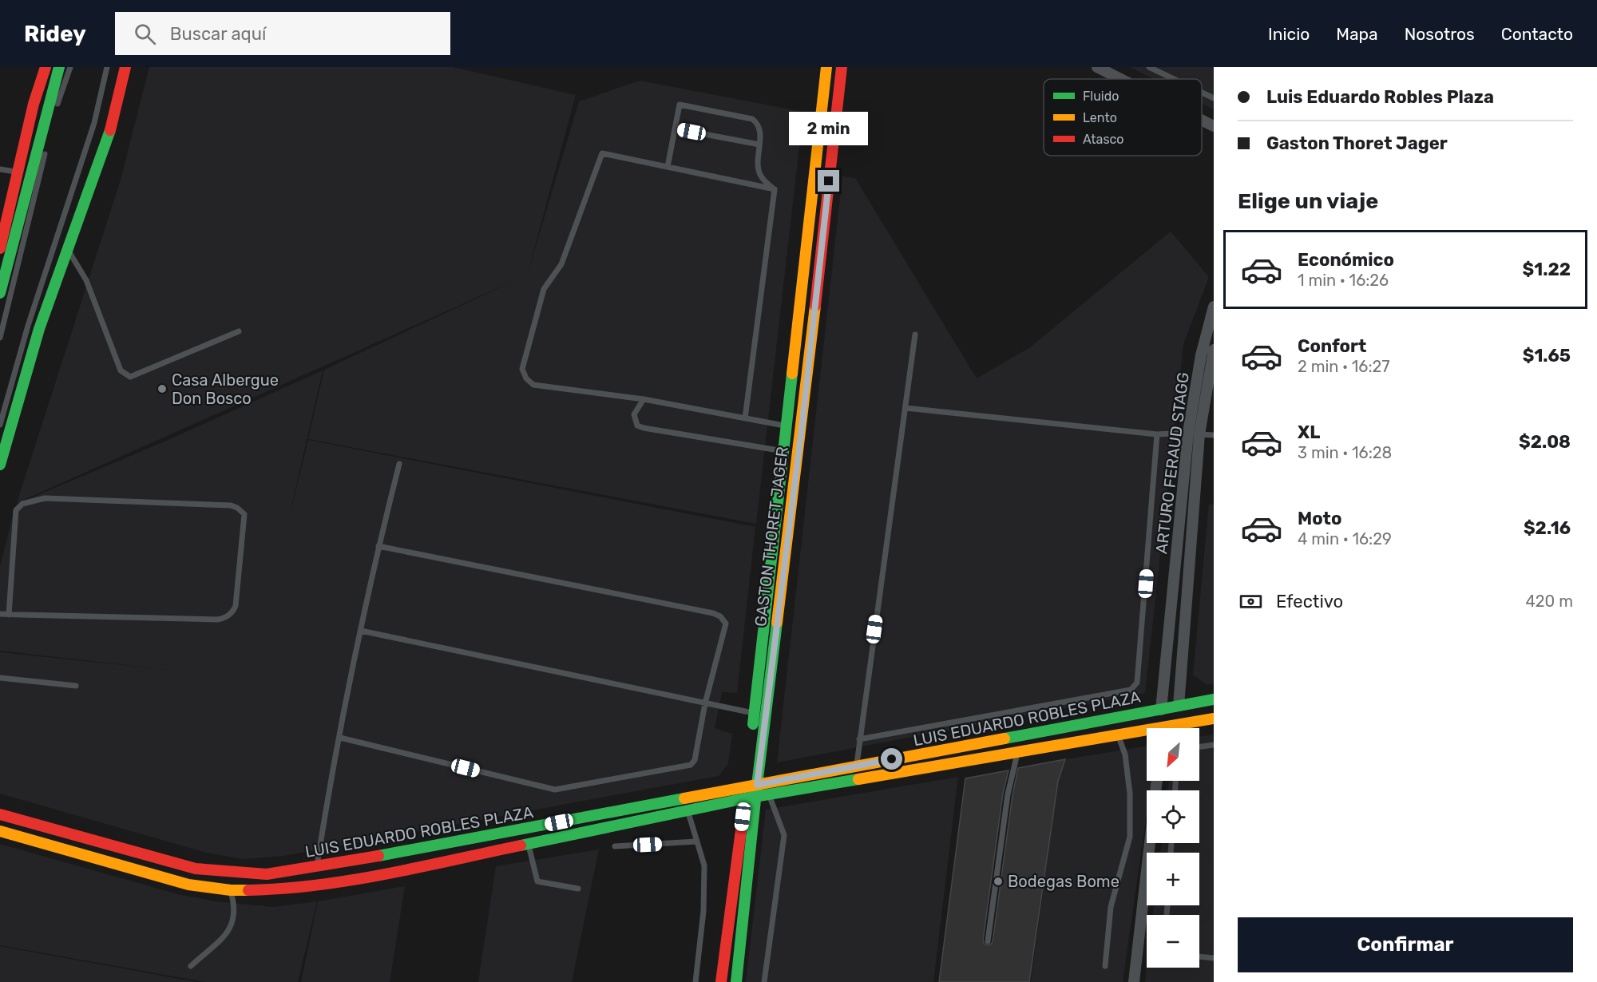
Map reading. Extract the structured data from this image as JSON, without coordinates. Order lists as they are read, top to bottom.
{
  "streets": {
    "street": ["ARTURO FERAUD STAGG", "GASTON THORET JAGER", "LUIS EDUARDO ROBLES PLAZA"]
  },
  "crossings": [
    ["ARTURO FERAUD STAGG", "LUIS EDUARDO ROBLES PLAZA"],
    ["GASTON THORET JAGER", "LUIS EDUARDO ROBLES PLAZA"]
  ],
  "places": ["Casa Albergue Don Bosco", "Bodegas Bome"],
  "legend": ["Fluido", "Lento", "Atasco"],
  "north": "bottom left",
  "page": {
    "header": "Ridey",
    "search": "Buscar aquí",
    "nav": [
      "Inicio",
      "Mapa",
      "Nosotros",
      "Contacto"
    ],
    "banner": ["Luis Eduardo Robles Plaza", "Gaston Thoret Jager"],
    "bubble": "2 min",
    "heading": "Elige un viaje",
    "list": [
      {
        "name": "Económico",
        "note": "1 min · 16:26",
        "value": "$1.22"
      },
      {
        "name": "Confort",
        "note": "2 min · 16:27",
        "value": "$1.65"
      },
      {
        "name": "XL",
        "note": "3 min · 16:28",
        "value": "$2.08"
      },
      {
        "name": "Moto",
        "note": "4 min · 16:29",
        "value": "$2.16"
      }
    ],
    "pay": ["Efectivo", "420 m"],
    "map_buttons": ["+", "−"],
    "buttons": "Confirmar"
  }
}
